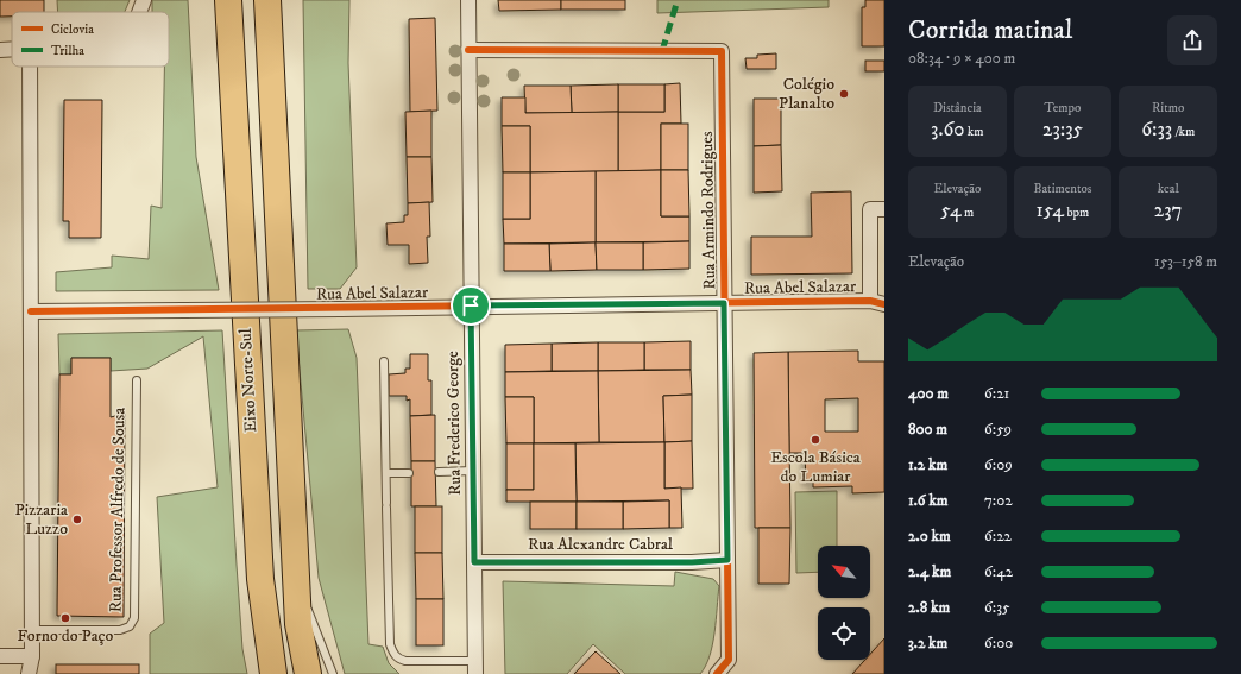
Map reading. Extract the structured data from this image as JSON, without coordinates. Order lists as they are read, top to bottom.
{
  "streets": {
    "highway": ["Eixo Norte-Sul"],
    "street": [
      "Rua Armindo Rodrigues",
      "Rua Abel Salazar",
      "Rua Frederico George",
      "Rua Alexandre Cabral"
    ],
    "lane": ["Rua Professor Alfredo de Sousa"]
  },
  "crossings": [
    ["Rua Armindo Rodrigues", "Rua Abel Salazar"],
    ["Rua Armindo Rodrigues", "Rua Frederico George"],
    ["Rua Armindo Rodrigues", "Rua Alexandre Cabral"],
    ["Rua Abel Salazar", "Rua Frederico George"],
    ["Rua Frederico George", "Rua Alexandre Cabral"]
  ],
  "places": [
    "Colégio Planalto",
    "Escola Básica do Lumiar",
    "Pizzaria Luzzo",
    "Forno do Paço"
  ],
  "legend": ["Ciclovia", "Trilha"],
  "north": "top left",
  "page": {
    "heading": ["Corrida matinal", "08:34 · 9 × 400 m"],
    "stats": [
      ["Distância", "3.60 km"],
      ["Tempo", "23:35"],
      ["Ritmo", "6:33 /km"],
      ["Elevação", "54 m"],
      ["Batimentos", "154 bpm"],
      ["kcal", "237"]
    ],
    "chart": ["Elevação", "153–158 m"],
    "list": [
      {
        "name": "400 m",
        "note": "6:21"
      },
      {
        "name": "800 m",
        "note": "6:59"
      },
      {
        "name": "1.2 km",
        "note": "6:09"
      },
      {
        "name": "1.6 km",
        "note": "7:02"
      },
      {
        "name": "2.0 km",
        "note": "6:22"
      },
      {
        "name": "2.4 km",
        "note": "6:42"
      },
      {
        "name": "2.8 km",
        "note": "6:35"
      },
      {
        "name": "3.2 km",
        "note": "6:00"
      }
    ]
  }
}
